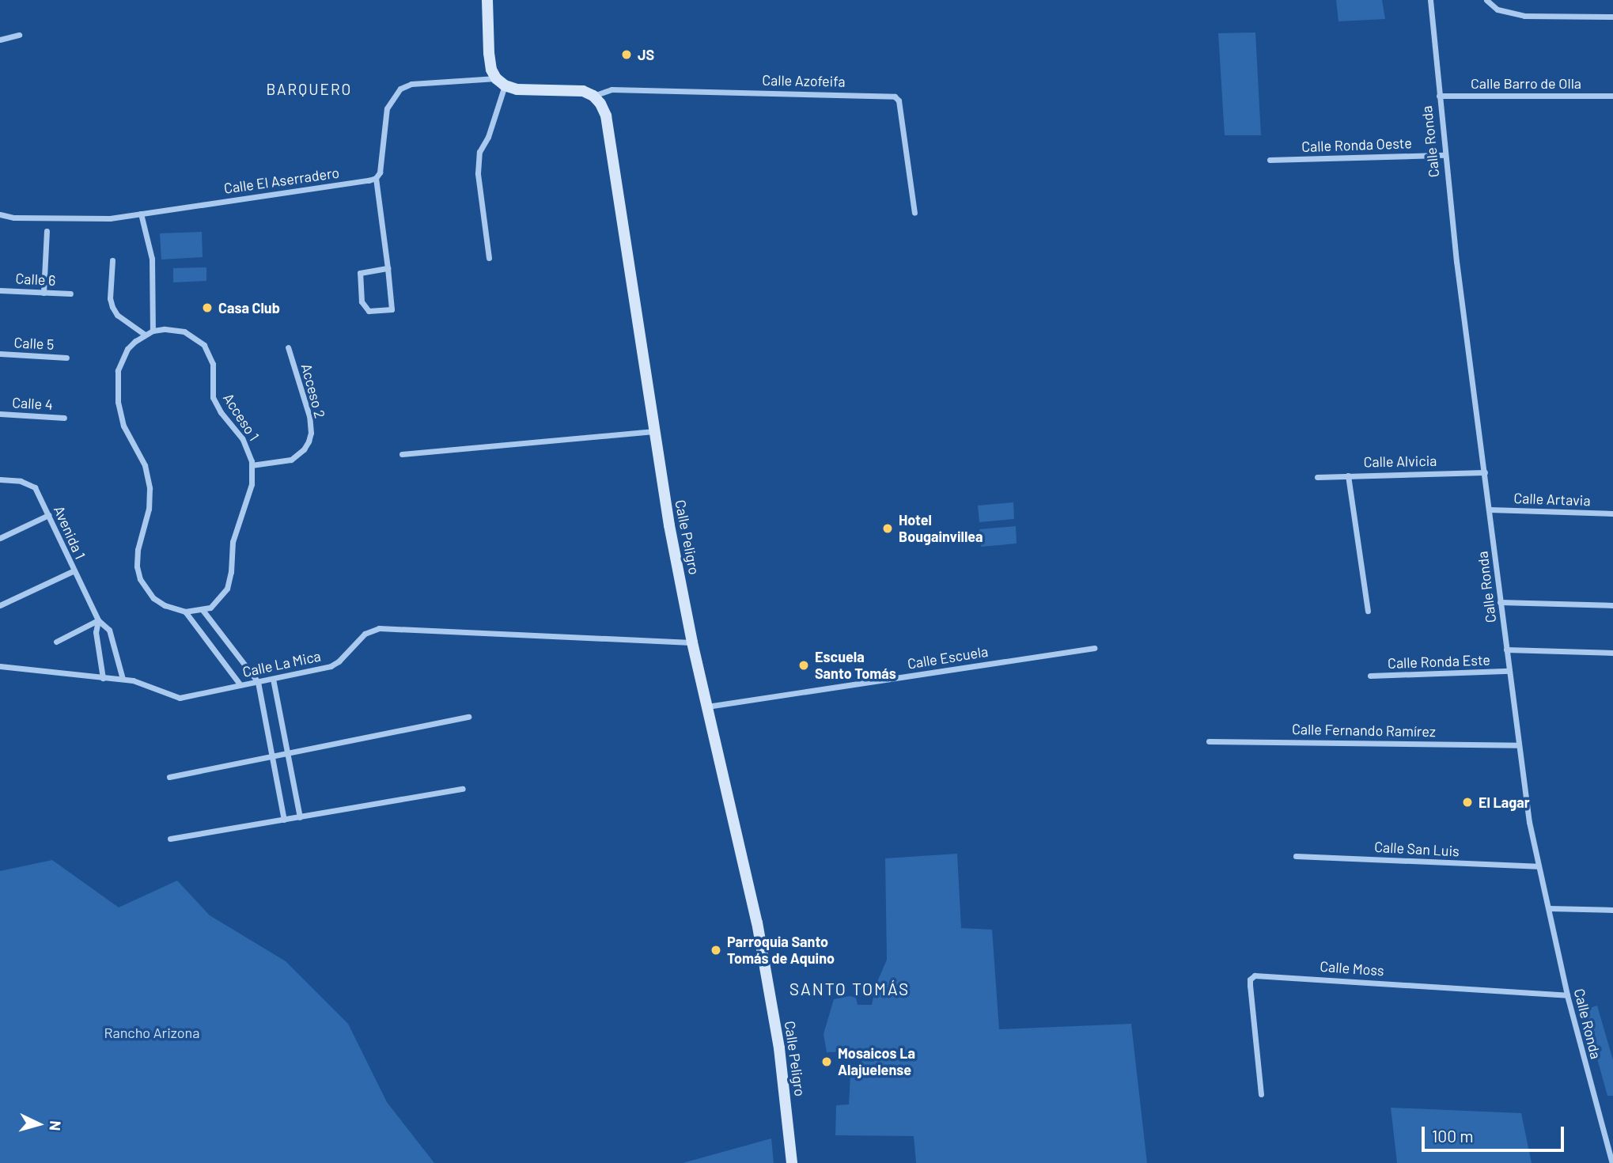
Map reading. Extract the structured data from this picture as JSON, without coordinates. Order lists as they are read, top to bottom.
{
  "streets": {
    "main road": ["Calle Peligro"],
    "street": [
      "Calle Azofeifa",
      "Calle Barro de Olla",
      "Calle Ronda",
      "Calle Ronda Oeste",
      "Calle El Aserradero",
      "Calle 6",
      "Calle 5",
      "Acceso 2",
      "Calle 4",
      "Acceso 1",
      "Calle Alvicia",
      "Calle Artavia",
      "Avenida 1",
      "Calle Escuela",
      "Calle Ronda Este",
      "Calle La Mica",
      "Calle Fernando Ramírez",
      "Calle San Luis",
      "Calle Moss"
    ]
  },
  "crossings": [
    ["Calle Azofeifa", "Calle Peligro"],
    ["Calle Barro de Olla", "Calle Ronda"],
    ["Calle Ronda", "Calle Ronda Oeste"],
    ["Calle Ronda", "Calle Alvicia"],
    ["Calle Ronda", "Calle Artavia"],
    ["Calle Ronda", "Calle Ronda Este"],
    ["Calle Ronda", "Calle Fernando Ramírez"],
    ["Calle Ronda", "Calle San Luis"],
    ["Calle Ronda", "Calle Moss"],
    ["Acceso 2", "Acceso 1"],
    ["Avenida 1", "Calle La Mica"],
    ["Calle Peligro", "Calle Escuela"],
    ["Calle Peligro", "Calle La Mica"]
  ],
  "districts": ["BARQUERO", "SANTO TOMÁS"],
  "parks": ["Rancho Arizona"],
  "places": [
    "JS",
    "Casa Club",
    "Hotel Bougainvillea",
    "Escuela Santo Tomás",
    "El Lagar",
    "Parroquia Santo Tomás de Aquino",
    "Mosaicos La Alajuelense"
  ],
  "scale_bar": "100 m",
  "north": "right"
}
